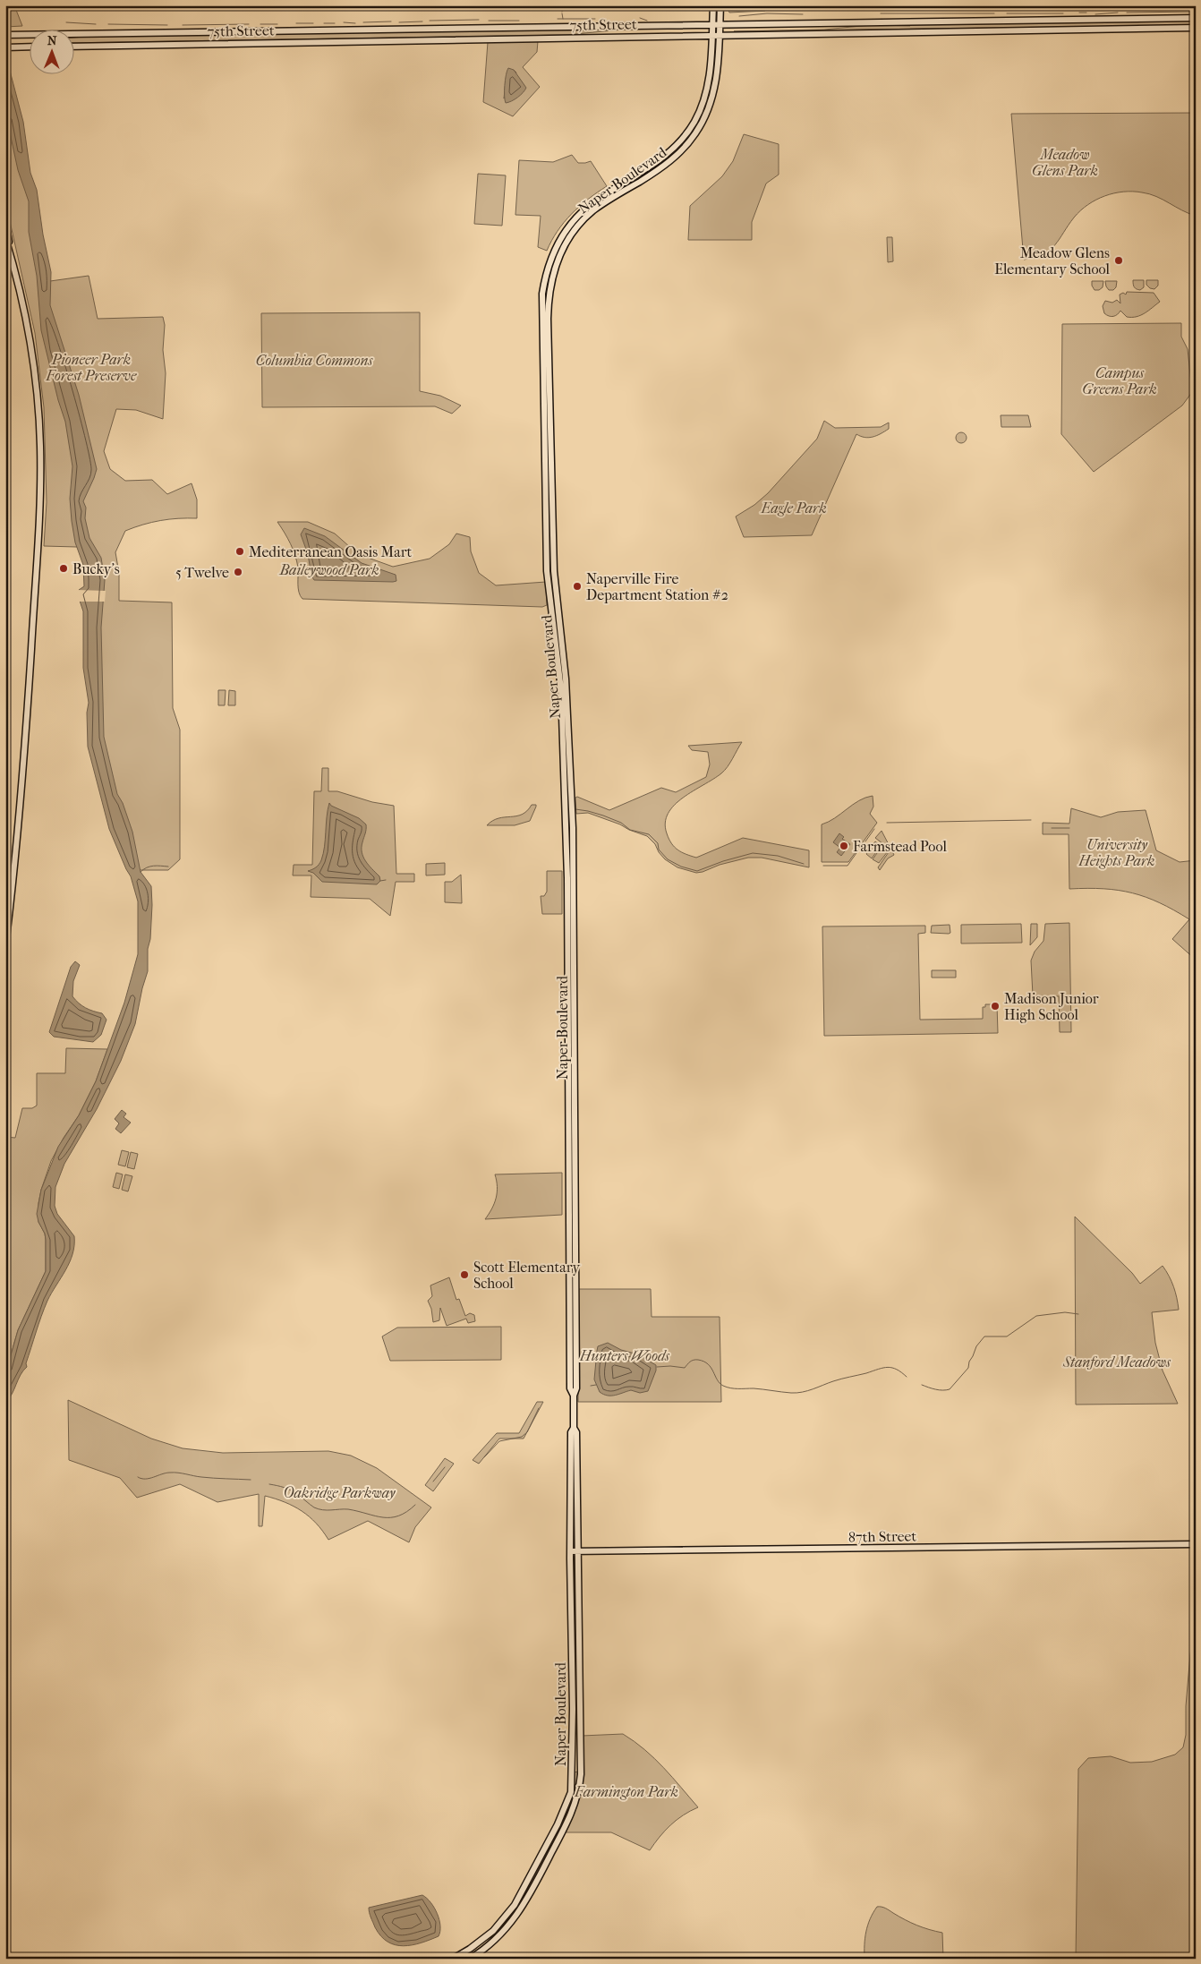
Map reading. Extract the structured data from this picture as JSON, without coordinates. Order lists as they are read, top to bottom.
{
  "streets": {
    "main road": ["75th Street", "Naper Boulevard", "87th Street"]
  },
  "crossings": [
    ["75th Street", "Naper Boulevard"],
    ["Naper Boulevard", "87th Street"]
  ],
  "parks": [
    "Meadow Glens Park",
    "Pioneer Park Forest Preserve",
    "Columbia Commons",
    "Campus Greens Park",
    "Eagle Park",
    "Baileywood Park",
    "University Heights Park",
    "Hunters Woods",
    "Stanford Meadows",
    "Oakridge Parkway",
    "Farmington Park"
  ],
  "places": [
    "Meadow Glens Elementary School",
    "Mediterranean Oasis Mart",
    "Bucky's",
    "5 Twelve",
    "Naperville Fire Department Station #2",
    "Farmstead Pool",
    "Madison Junior High School",
    "Scott Elementary School"
  ],
  "north": "top"
}
